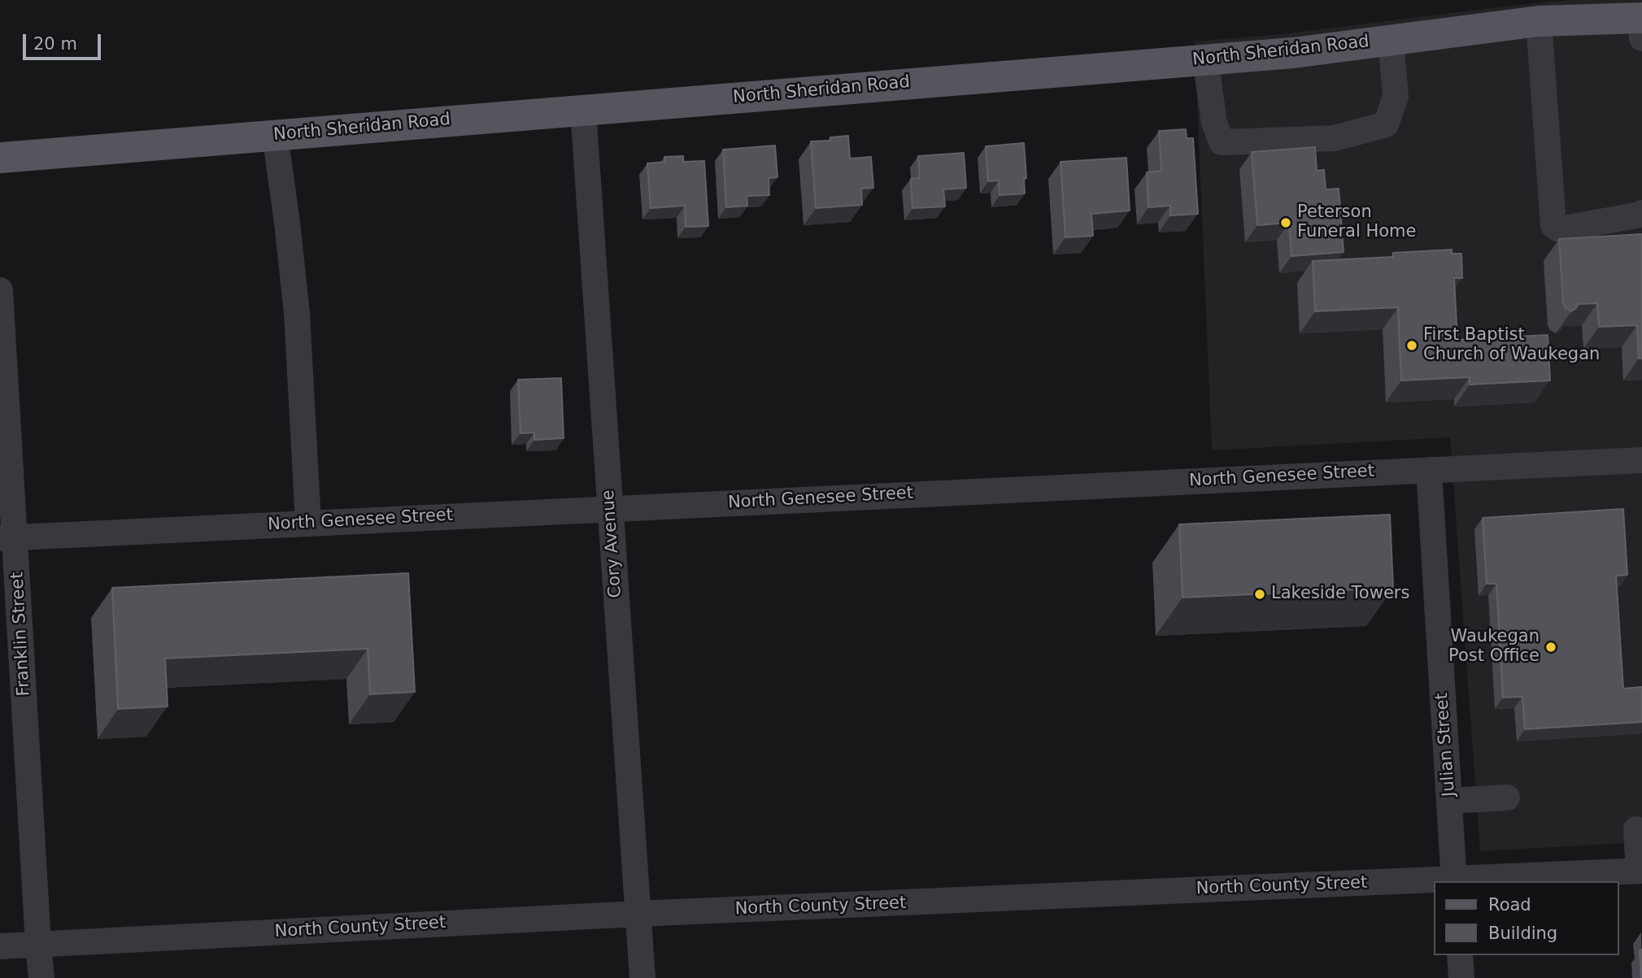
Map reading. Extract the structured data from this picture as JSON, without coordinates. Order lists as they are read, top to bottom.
{
  "streets": {
    "main road": ["North Sheridan Road"],
    "street": [
      "North Genesee Street",
      "Cory Avenue",
      "Franklin Street",
      "Julian Street",
      "North County Street"
    ]
  },
  "crossings": [
    ["North Sheridan Road", "Cory Avenue"],
    ["North Genesee Street", "Cory Avenue"],
    ["North Genesee Street", "Franklin Street"],
    ["North Genesee Street", "Julian Street"],
    ["Cory Avenue", "North County Street"],
    ["Franklin Street", "North County Street"],
    ["Julian Street", "North County Street"]
  ],
  "places": [
    "Peterson Funeral Home",
    "First Baptist Church of Waukegan",
    "Lakeside Towers",
    "Waukegan Post Office"
  ],
  "legend": ["Road", "Building"],
  "scale_bar": "20 m"
}
